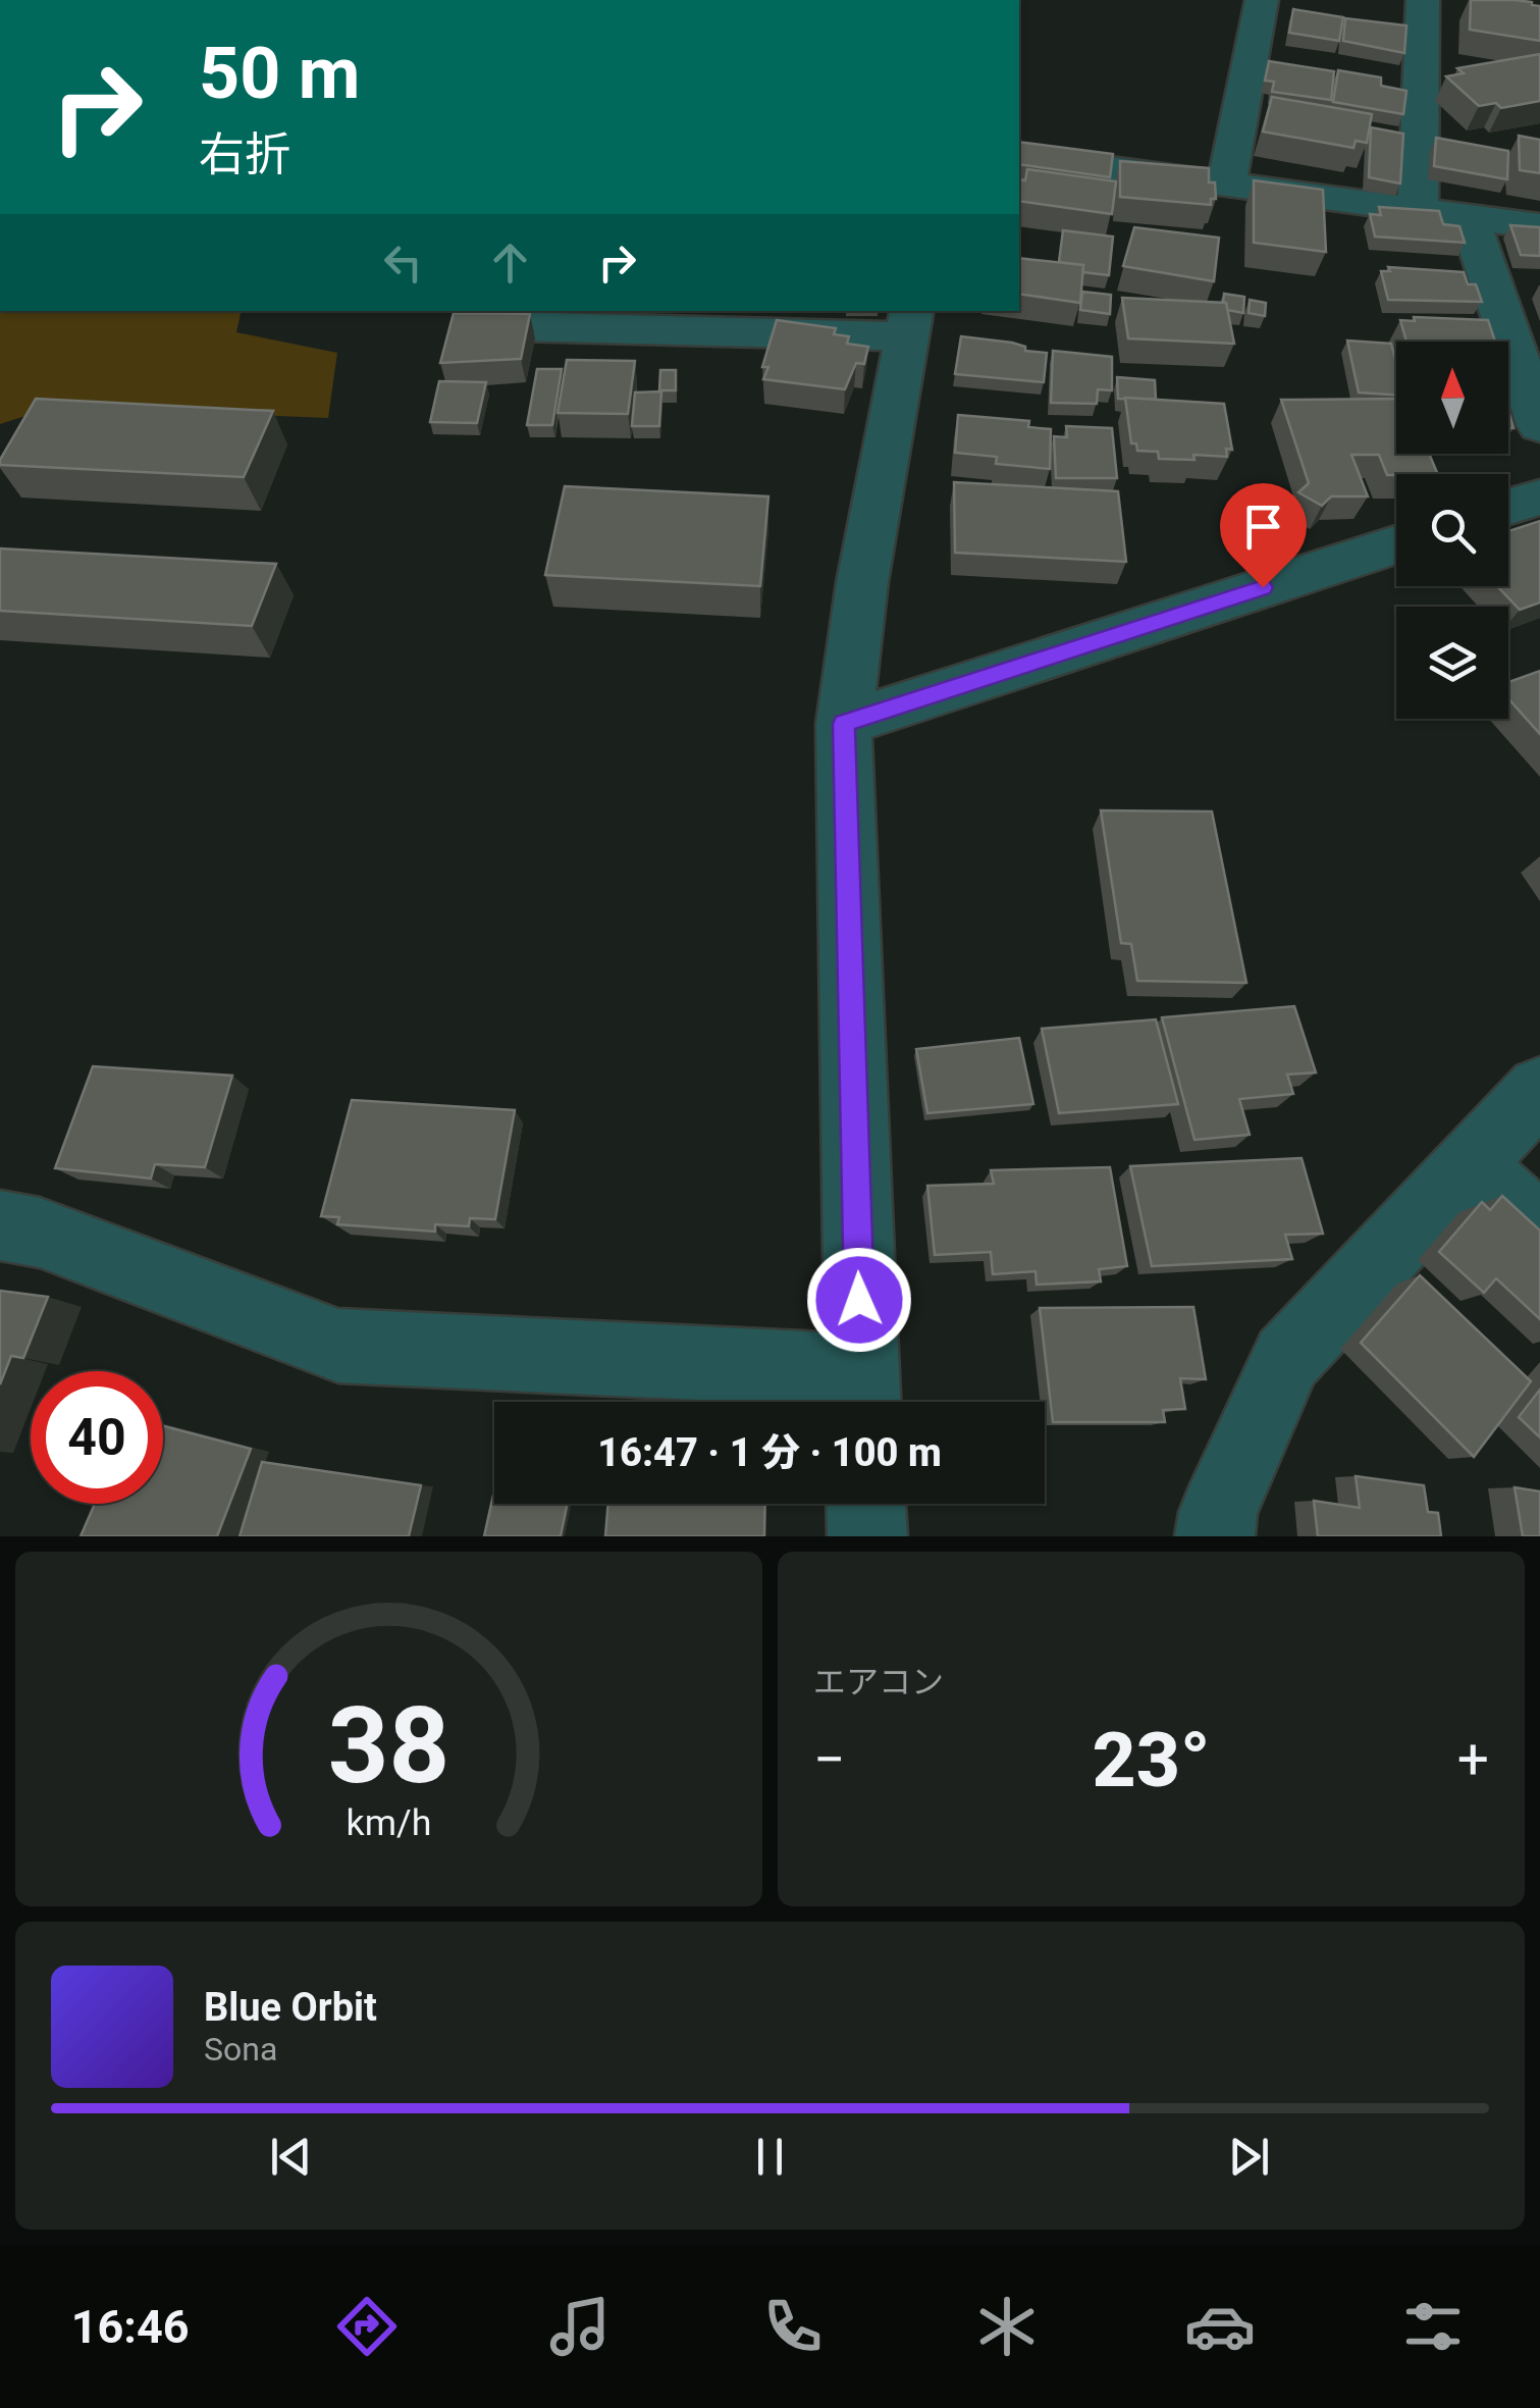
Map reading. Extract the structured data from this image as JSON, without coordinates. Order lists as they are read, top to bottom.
{
  "north": "top",
  "page": {
    "turn": ["50 m", "右折"],
    "limit": "40",
    "trip": "16:47 · 1 分 · 100 m",
    "tile": "エアコン",
    "heat": ["−", "23°", "+"],
    "song": ["Blue Orbit", "Sona"],
    "tabs": "16:46",
    "gauge": ["38", "km/h"]
  }
}
